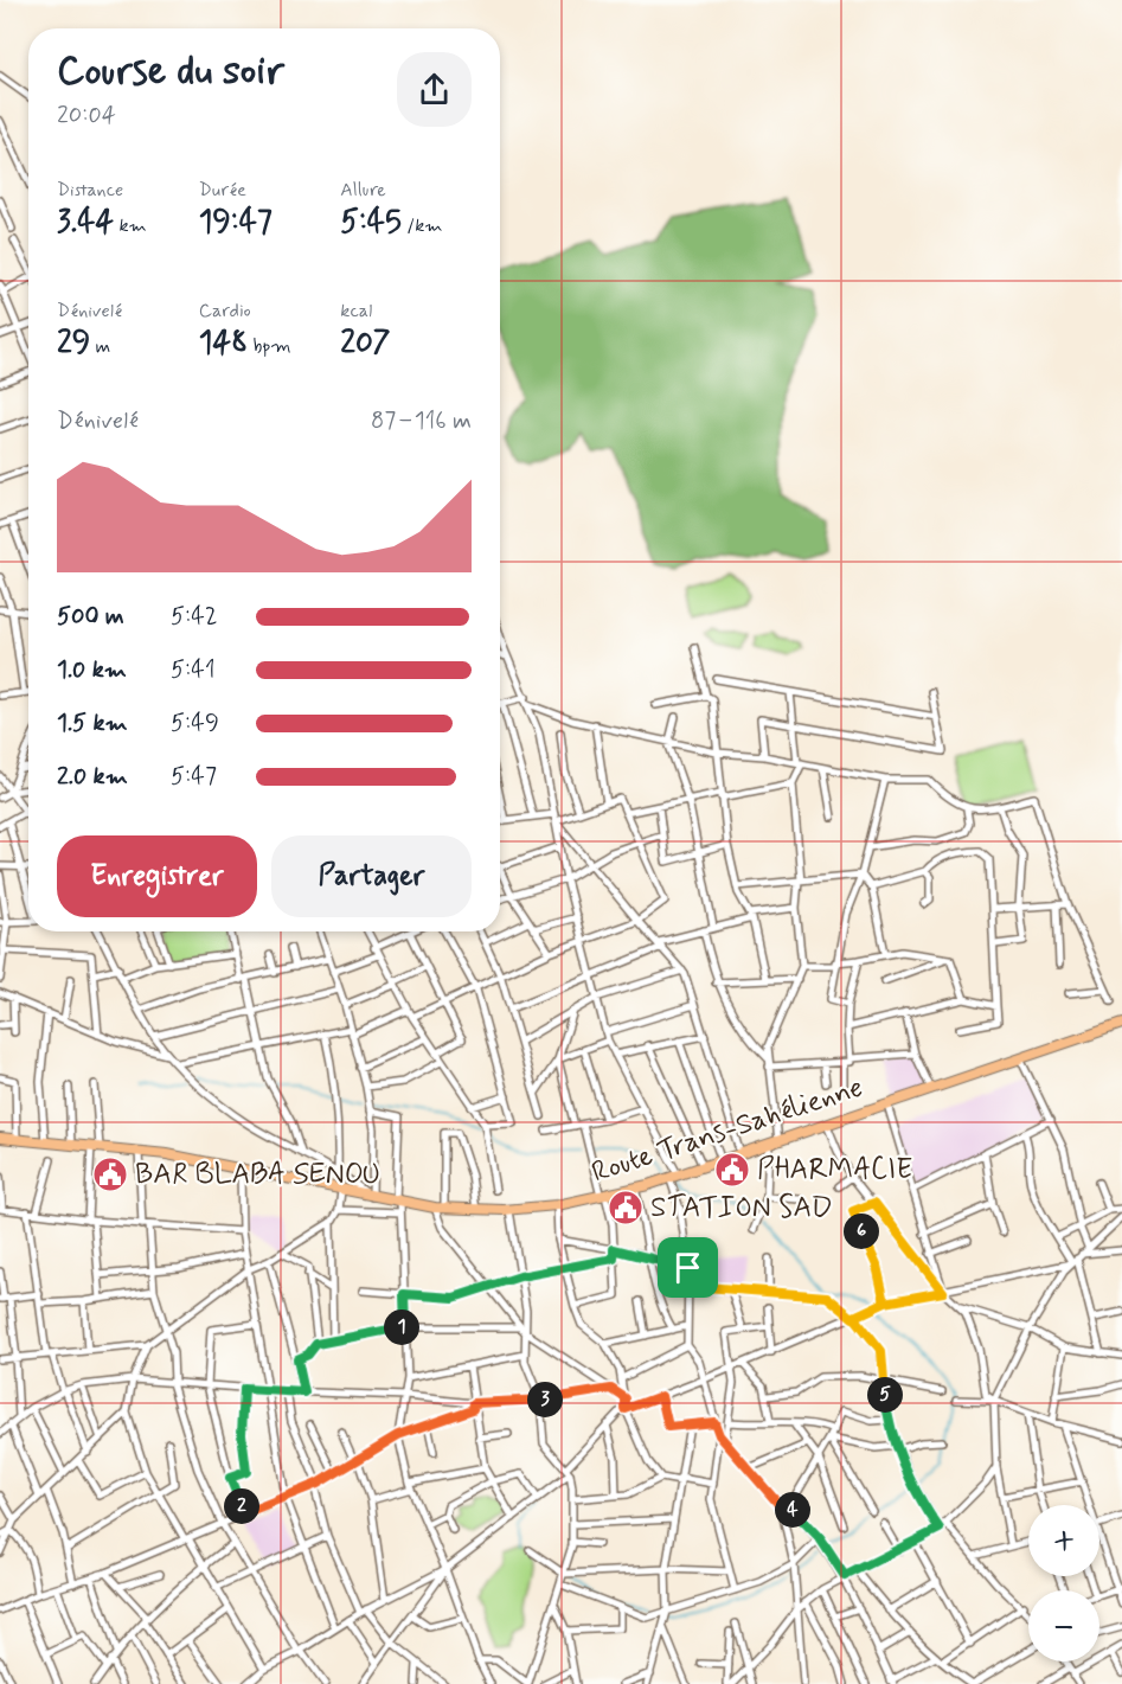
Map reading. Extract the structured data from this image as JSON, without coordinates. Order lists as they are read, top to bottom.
{
  "streets": {
    "highway": ["Route Trans-Sahélienne"]
  },
  "places": {
    "public building": ["PHARMACIE", "BAR BLABA SENOU", "STATION SAD"]
  },
  "page": {
    "heading": ["Course du soir", "20:04"],
    "stats": [
      ["Distance", "3.44 km"],
      ["Durée", "19:47"],
      ["Allure", "5:45 /km"],
      ["Dénivelé", "29 m"],
      ["Cardio", "148 bpm"],
      ["kcal", "207"]
    ],
    "chart": ["Dénivelé", "87–116 m"],
    "list": [
      {
        "name": "500 m",
        "note": "5:42"
      },
      {
        "name": "1.0 km",
        "note": "5:41"
      },
      {
        "name": "1.5 km",
        "note": "5:49"
      },
      {
        "name": "2.0 km",
        "note": "5:47"
      }
    ],
    "buttons": ["Enregistrer", "Partager"],
    "pins": [
      "6",
      "1",
      "5",
      "3",
      "2",
      "4"
    ],
    "map_buttons": ["+", "−"]
  }
}
